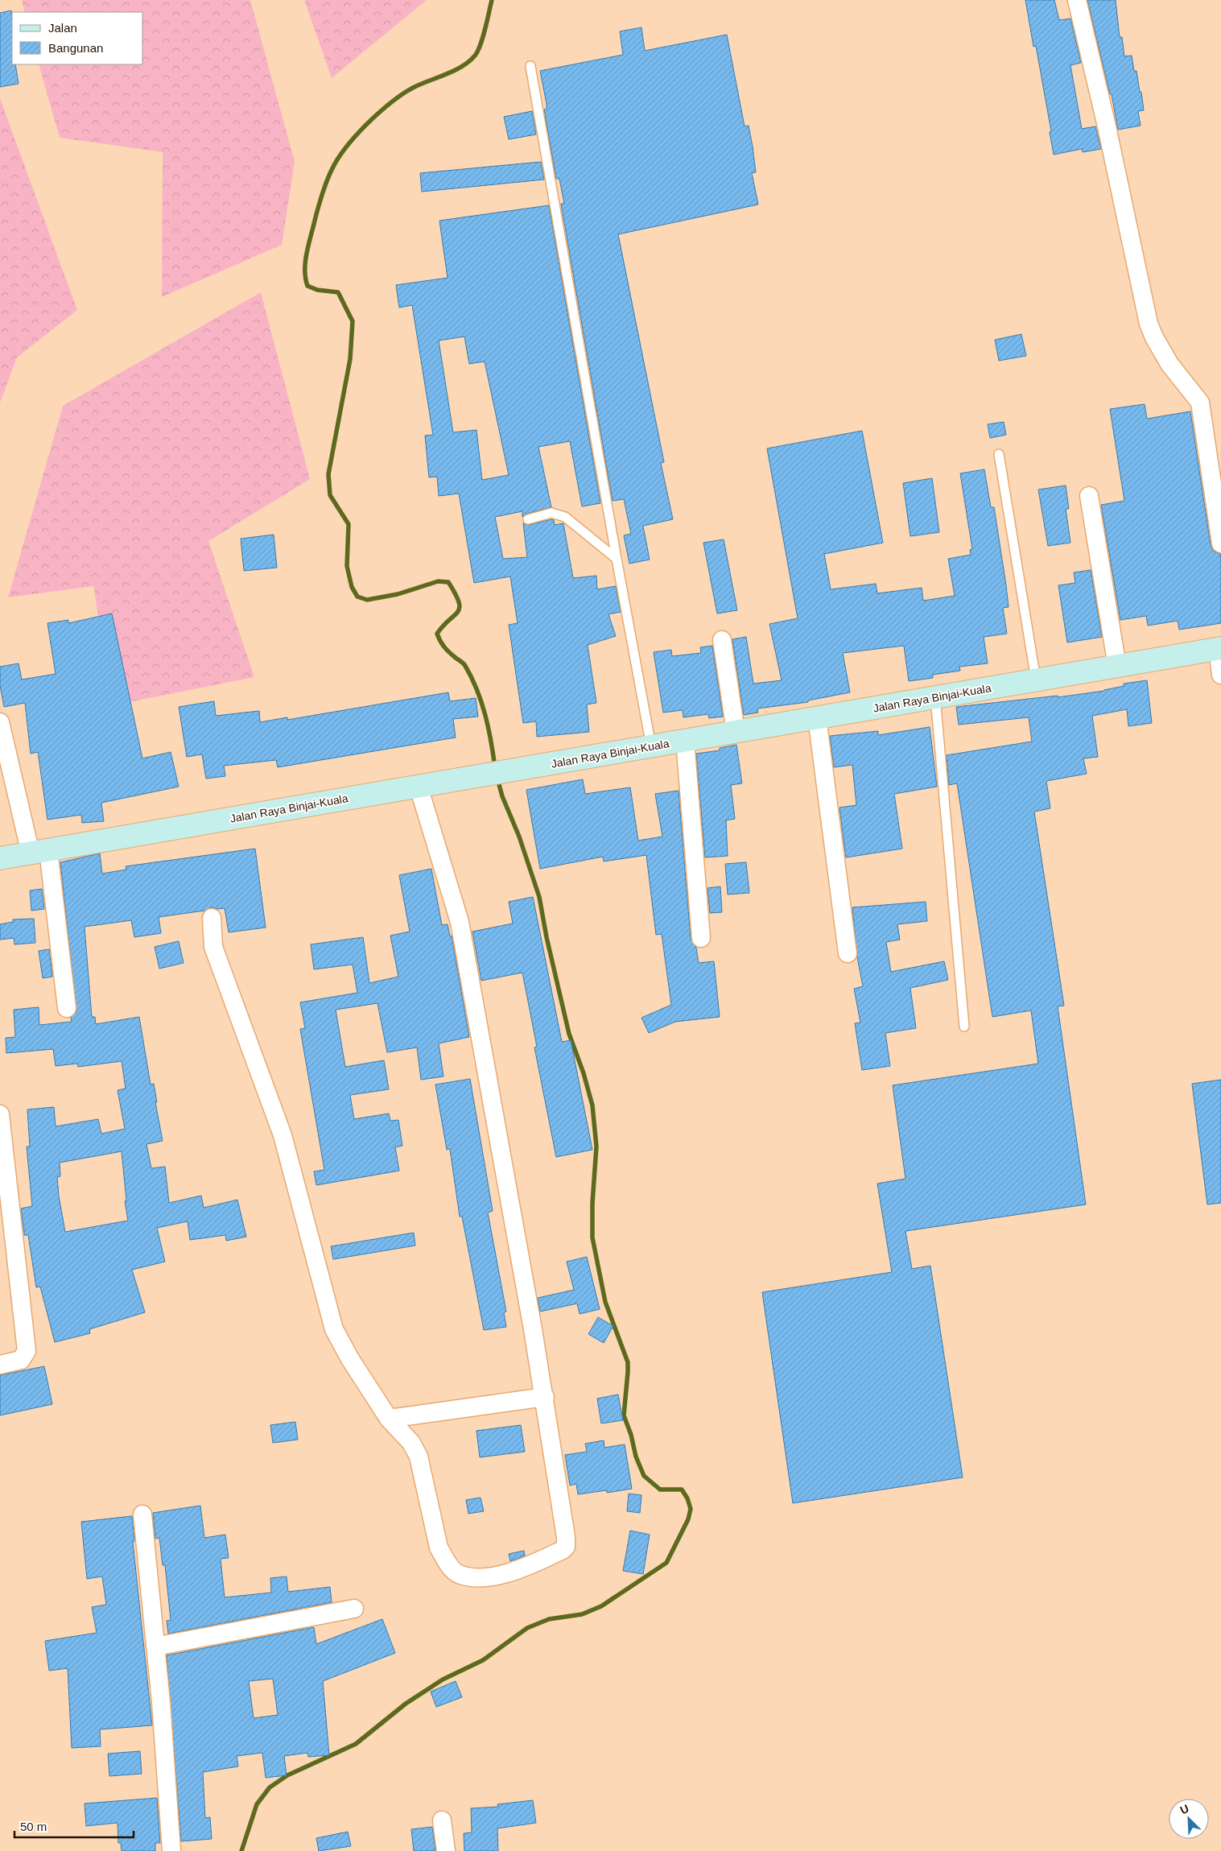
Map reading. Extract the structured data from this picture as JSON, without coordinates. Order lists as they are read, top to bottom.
{
  "streets": {
    "main road": ["Jalan Raya Binjai-Kuala"]
  },
  "legend": ["Jalan", "Bangunan"],
  "scale_bar": "50 m",
  "north": "top left"
}
